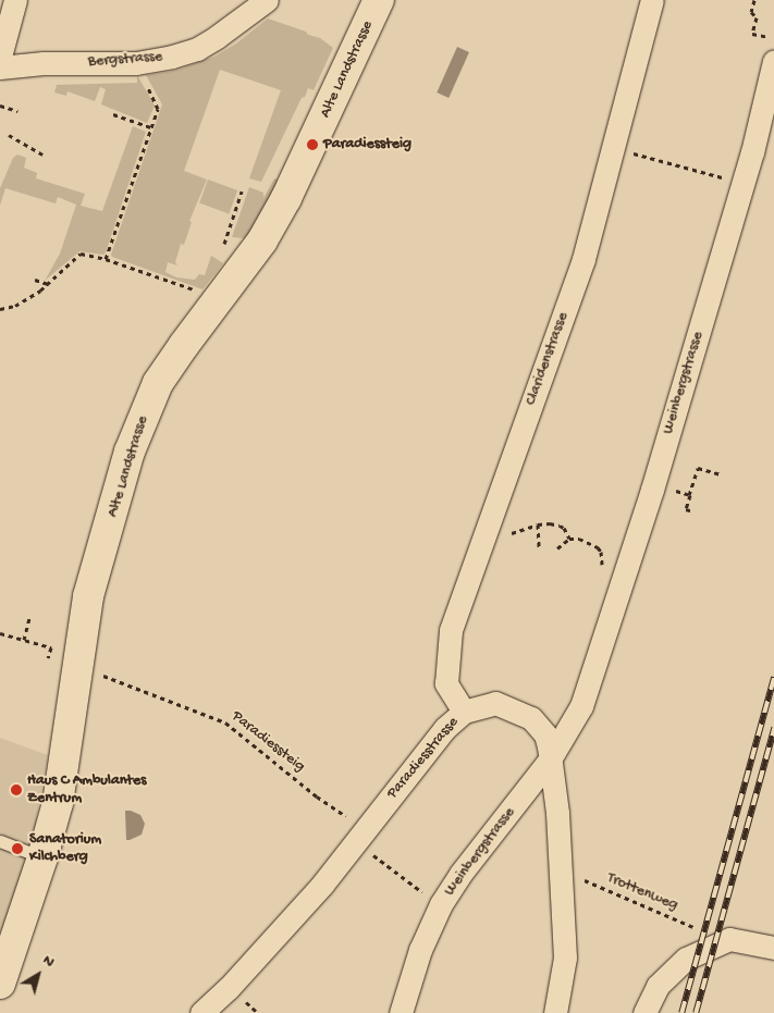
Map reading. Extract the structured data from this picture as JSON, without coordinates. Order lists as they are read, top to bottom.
{
  "streets": {
    "street": [
      "Bergstrasse",
      "Alte Landstrasse",
      "Claridenstrasse",
      "Weinbergstrasse",
      "Paradiesstrasse"
    ],
    "path": ["Paradiessteig", "Trottenweg"]
  },
  "crossings": [
    ["Claridenstrasse", "Paradiesstrasse"]
  ],
  "places": ["Paradiessteig", "Haus C Ambulantes Zentrum", "Sanatorium Kilchberg"],
  "north": "top right"
}
